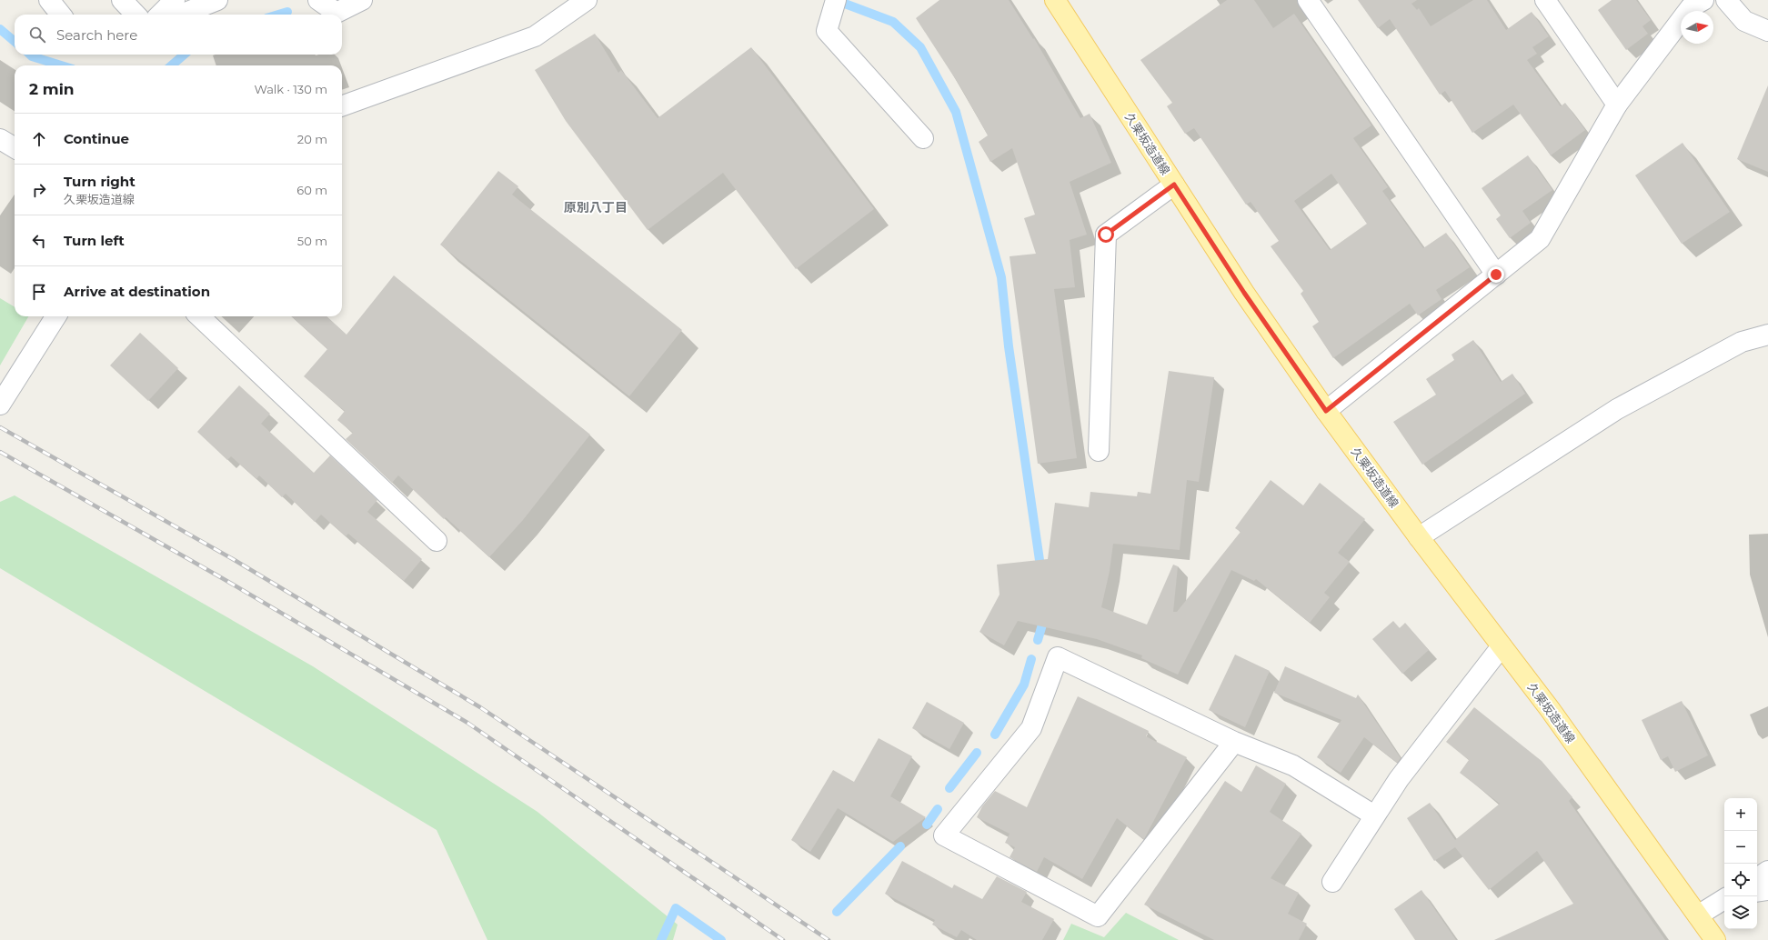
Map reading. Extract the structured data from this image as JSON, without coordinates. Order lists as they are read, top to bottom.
{
  "streets": {
    "main road": ["久栗坂造道線"]
  },
  "districts": ["原別八丁目"],
  "north": "right",
  "page": {
    "search": "Search here",
    "heading": ["2 min", "Walk · 130 m"],
    "list": [
      ["Continue", "20 m"],
      ["Turn right", "久栗坂造道線", "60 m"],
      ["Turn left", "50 m"],
      "Arrive at destination"
    ],
    "map_buttons": ["+", "−"]
  }
}
